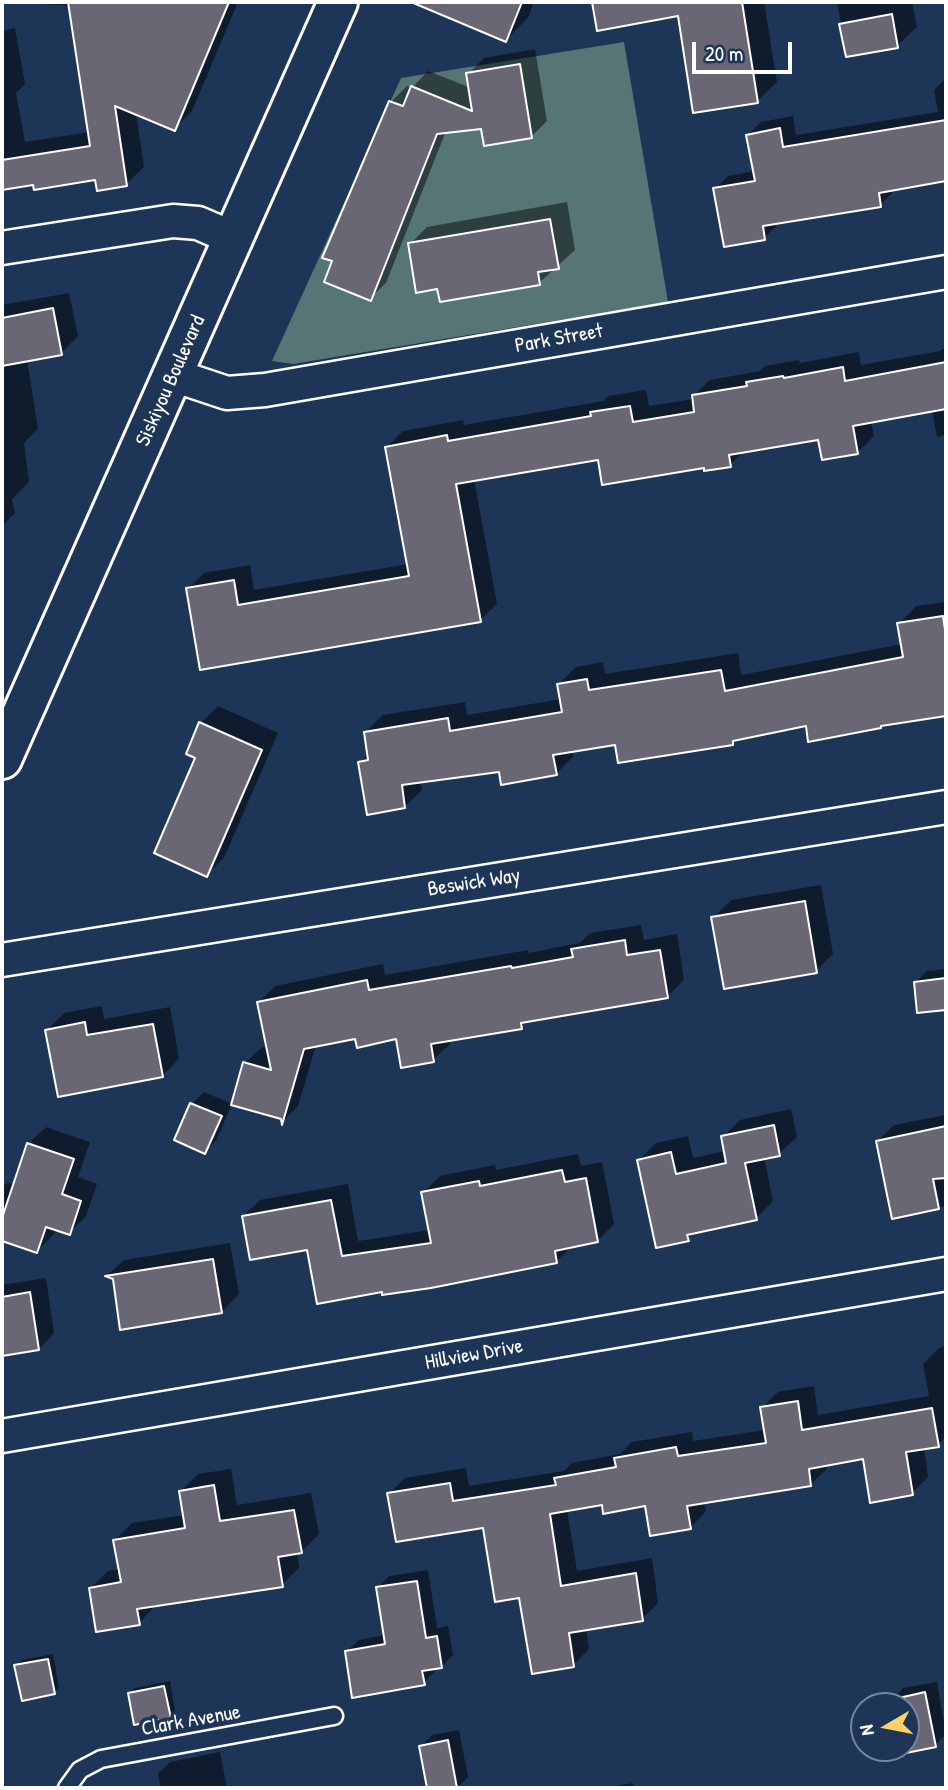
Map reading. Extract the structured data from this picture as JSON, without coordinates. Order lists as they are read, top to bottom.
{
  "streets": {
    "main road": ["Siskiyou Boulevard"],
    "street": ["Park Street", "Beswick Way", "Hillview Drive"],
    "lane": ["Clark Avenue"]
  },
  "crossings": [
    ["Park Street", "Siskiyou Boulevard"]
  ],
  "scale_bar": "20 m",
  "north": "left"
}
